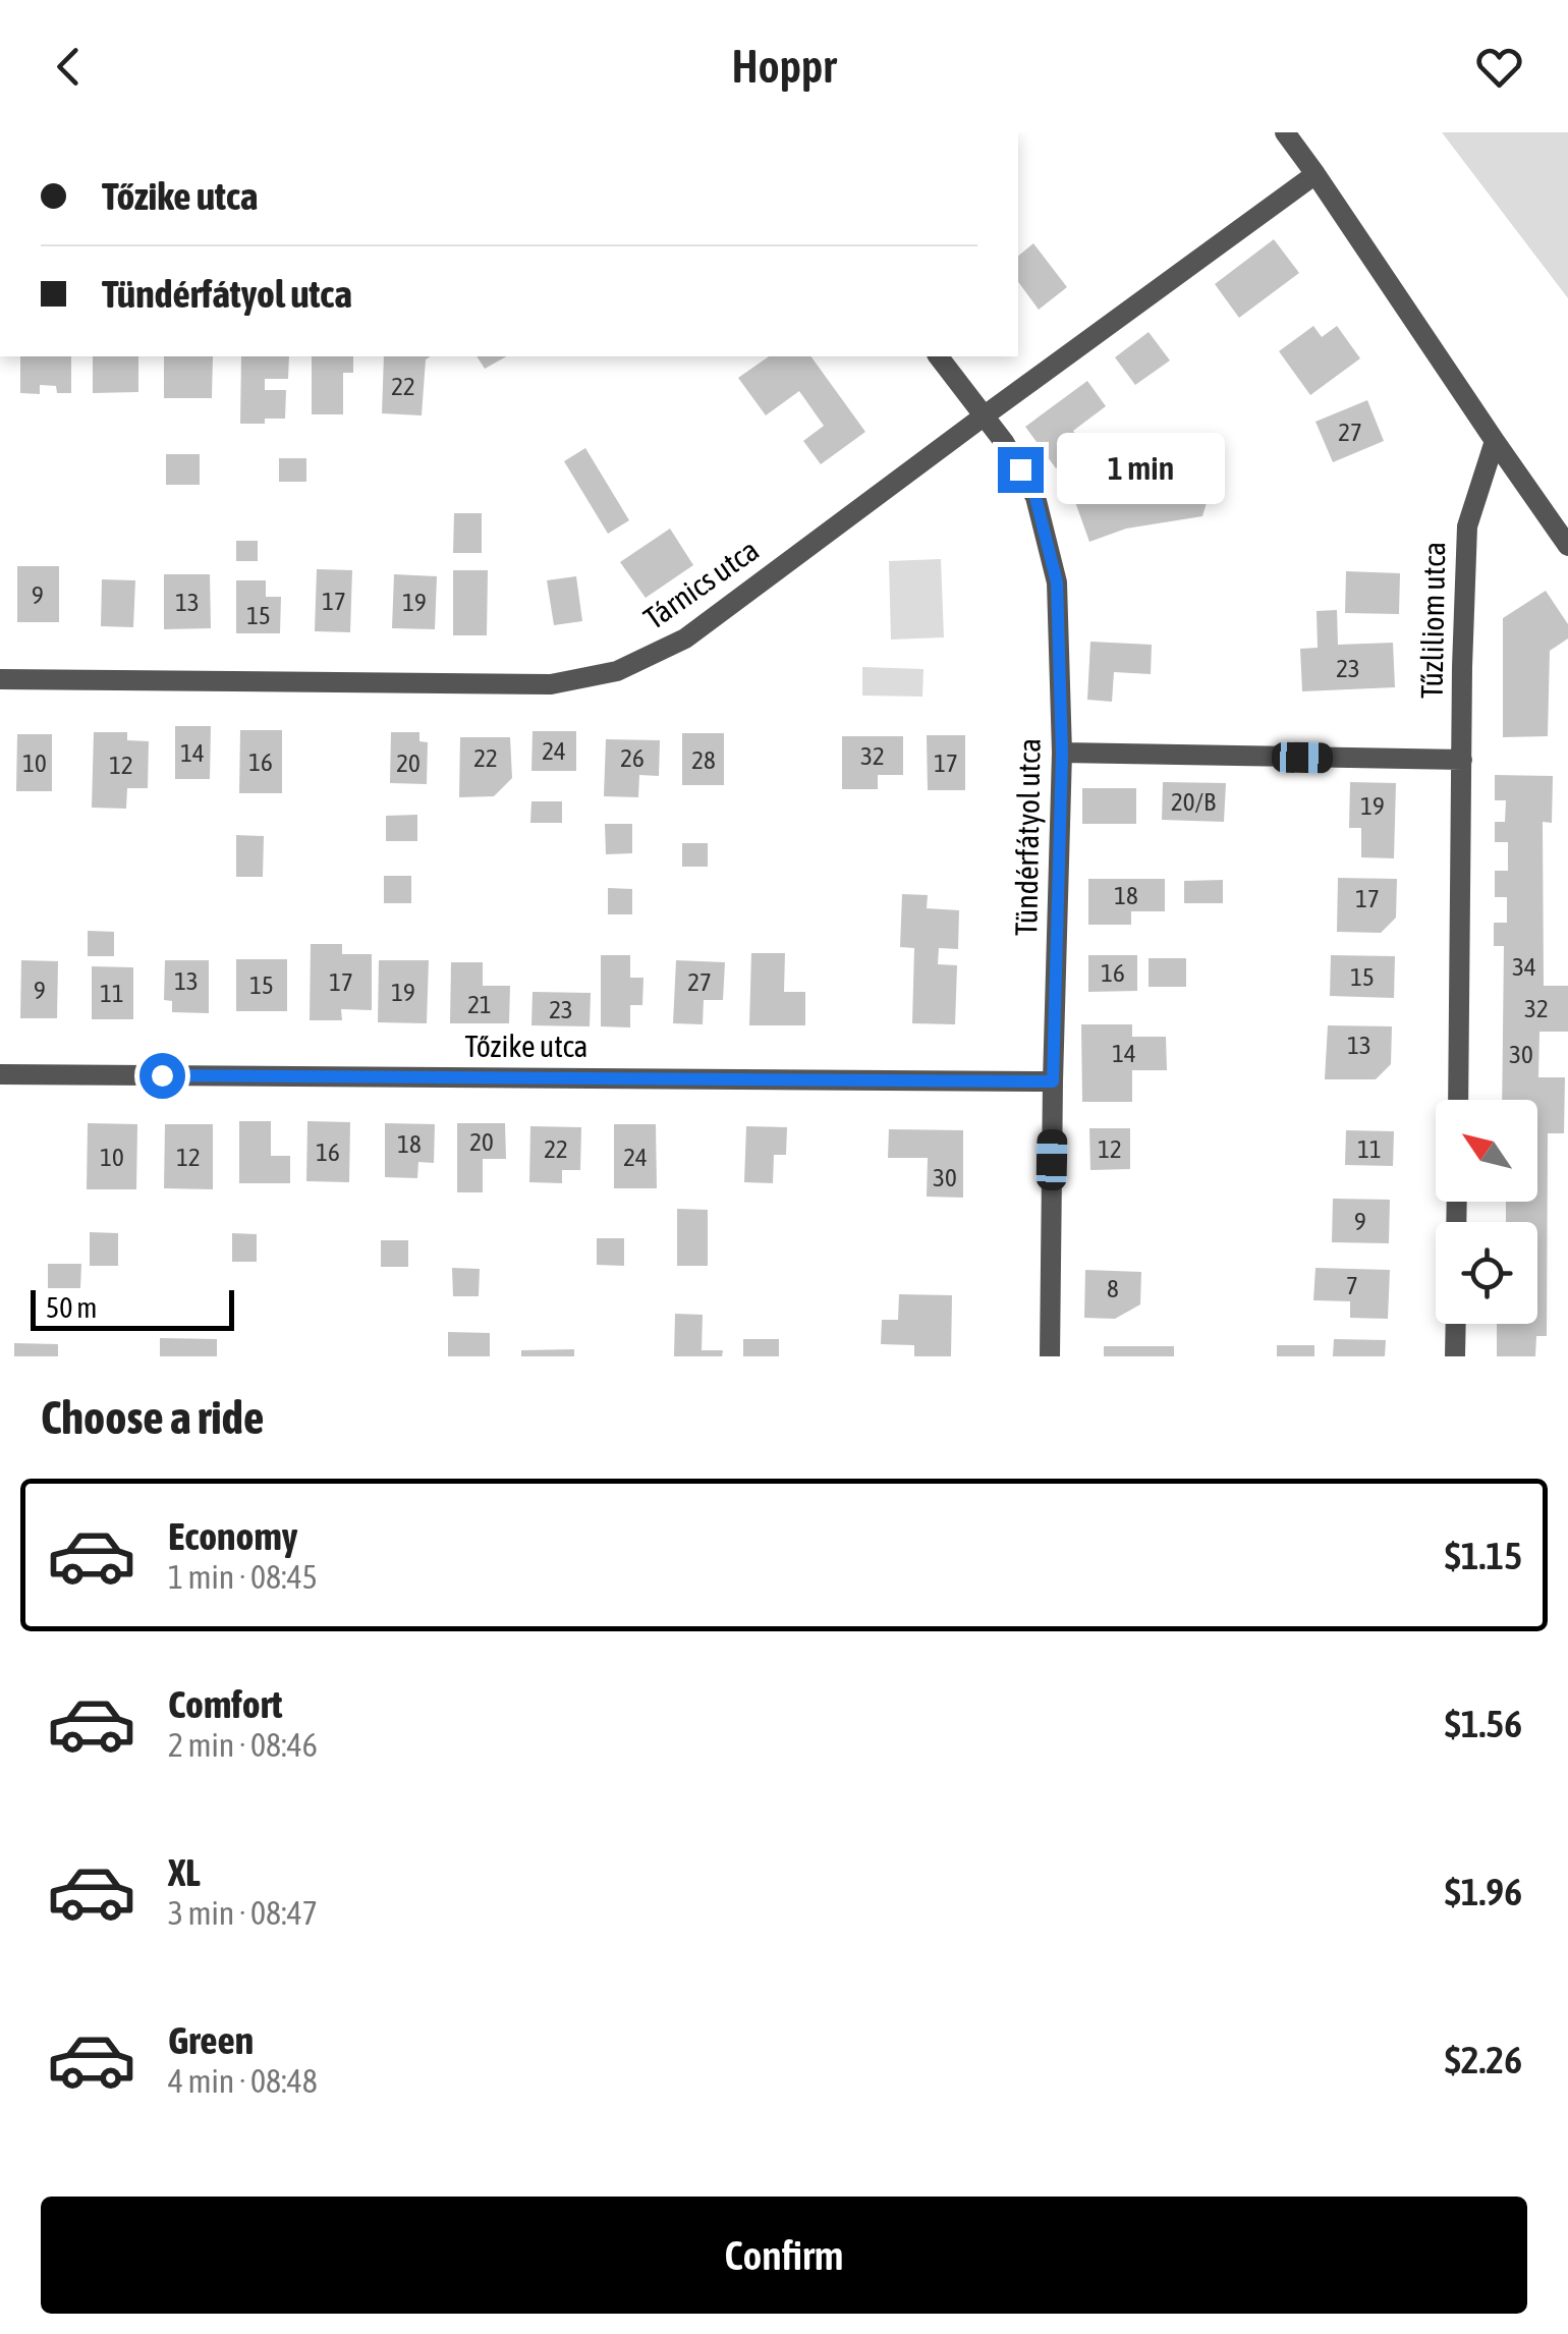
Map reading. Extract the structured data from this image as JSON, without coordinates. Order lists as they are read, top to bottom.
{
  "streets": {
    "street": [
      "Tárnics utca",
      "Tűzliliom utca",
      "Tündérfátyol utca",
      "Tőzike utca"
    ]
  },
  "crossings": [
    ["Tárnics utca", "Tündérfátyol utca"],
    ["Tündérfátyol utca", "Tőzike utca"]
  ],
  "house_numbers": [
    "22",
    "27",
    "9",
    "17",
    "13",
    "19",
    "15",
    "23",
    "24",
    "14",
    "32",
    "22",
    "26",
    "28",
    "16",
    "10",
    "20",
    "17",
    "12",
    "20/B",
    "19",
    "18",
    "17",
    "34",
    "16",
    "15",
    "13",
    "17",
    "27",
    "15",
    "9",
    "19",
    "11",
    "21",
    "32",
    "23",
    "13",
    "14",
    "30",
    "20",
    "18",
    "22",
    "12",
    "11",
    "16",
    "10",
    "12",
    "24",
    "30",
    "9",
    "7",
    "8"
  ],
  "scale_bar": "50 m",
  "north": "top left",
  "page": {
    "header": "Hoppr",
    "banner": ["Tőzike utca", "Tündérfátyol utca"],
    "bubble": "1 min",
    "scale": "50 m",
    "heading": "Choose a ride",
    "list": [
      {
        "name": "Economy",
        "note": "1 min · 08:45",
        "value": "$1.15"
      },
      {
        "name": "Comfort",
        "note": "2 min · 08:46",
        "value": "$1.56"
      },
      {
        "name": "XL",
        "note": "3 min · 08:47",
        "value": "$1.96"
      },
      {
        "name": "Green",
        "note": "4 min · 08:48",
        "value": "$2.26"
      }
    ],
    "buttons": "Confirm"
  }
}
